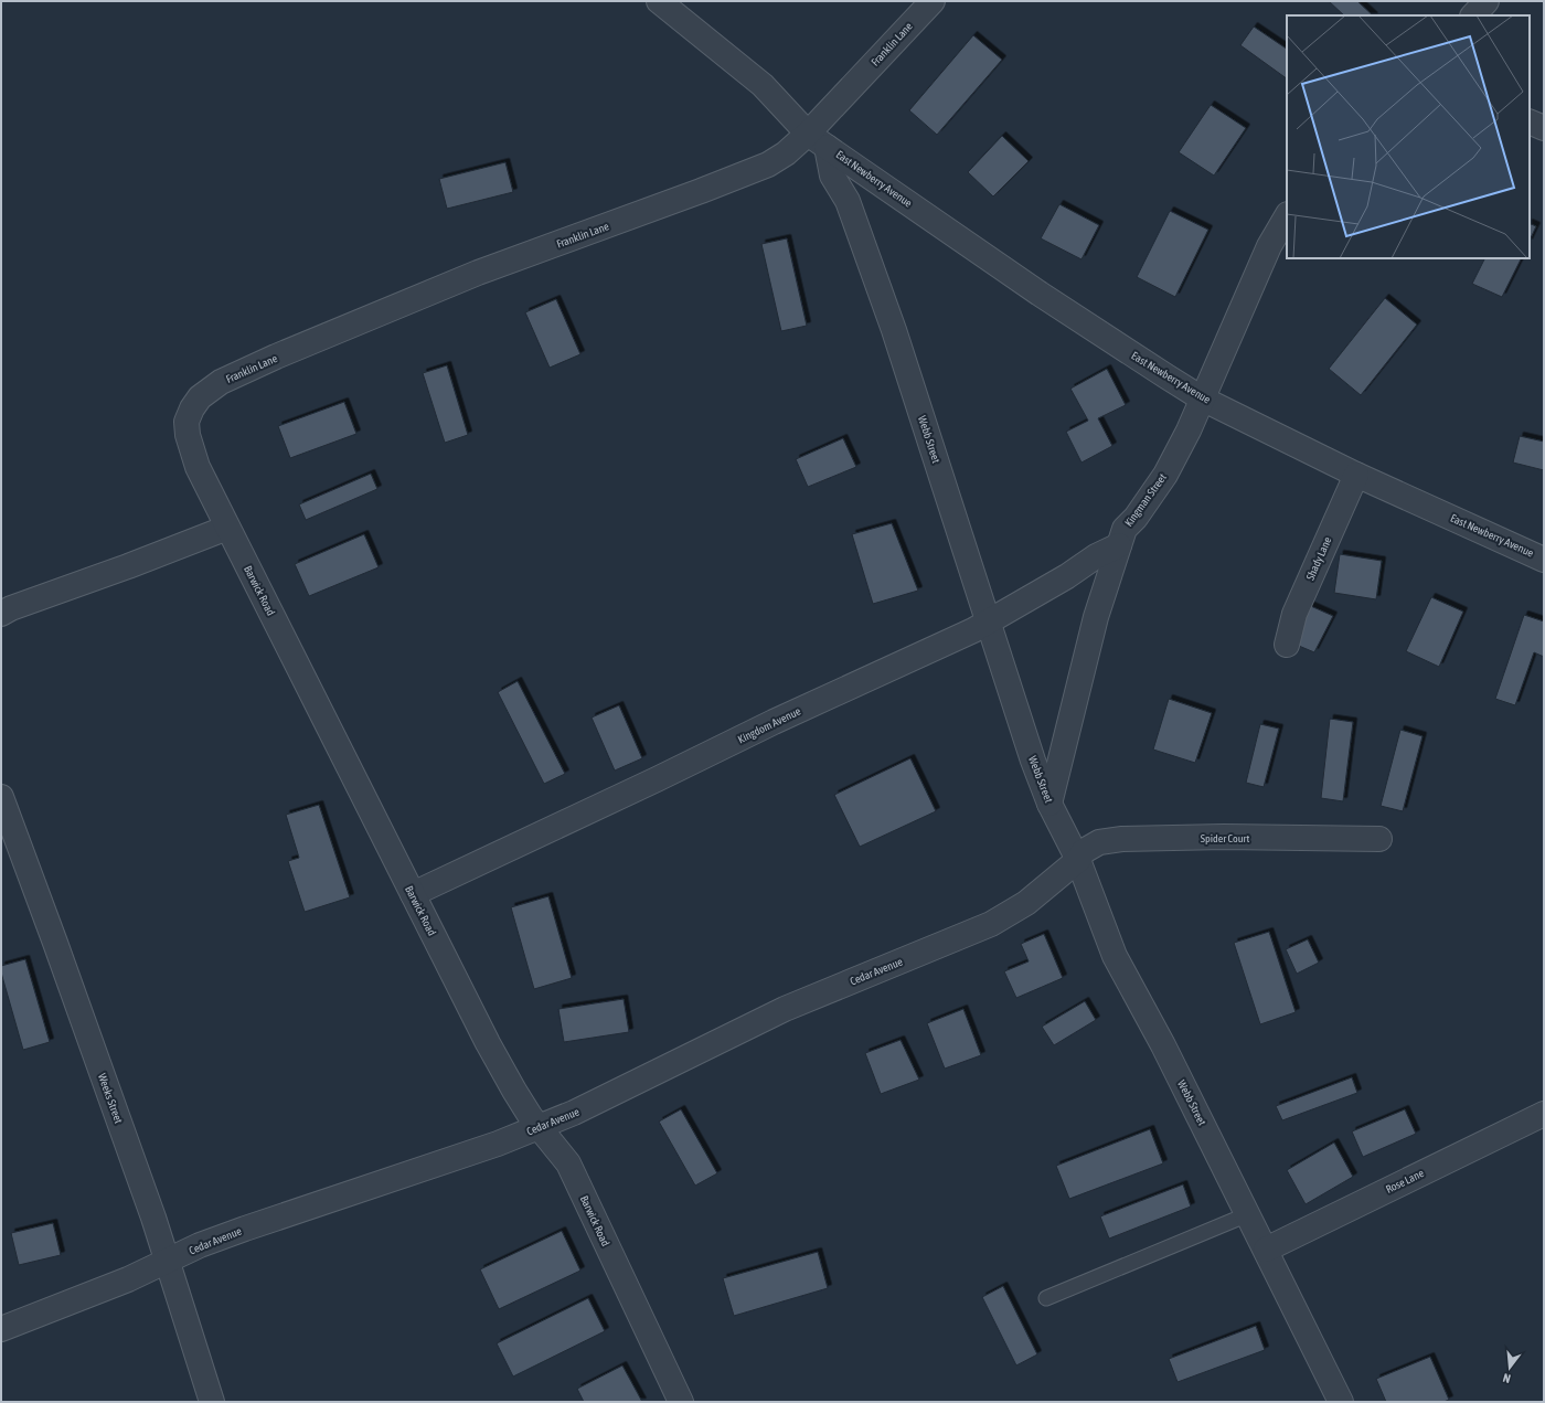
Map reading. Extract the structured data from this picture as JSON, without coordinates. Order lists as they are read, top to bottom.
{
  "streets": {
    "street": [
      "Franklin Lane",
      "East Newberry Avenue",
      "Webb Street",
      "Kingman Street",
      "Shady Lane",
      "Barwick Road",
      "Kingdom Avenue",
      "Spider Court",
      "Cedar Avenue",
      "Weeks Street",
      "Rose Lane"
    ]
  },
  "crossings": [
    ["Franklin Lane", "East Newberry Avenue"],
    ["Franklin Lane", "Webb Street"],
    ["Franklin Lane", "Barwick Road"],
    ["East Newberry Avenue", "Webb Street"],
    ["East Newberry Avenue", "Kingman Street"],
    ["East Newberry Avenue", "Shady Lane"],
    ["Webb Street", "Kingman Street"],
    ["Webb Street", "Kingdom Avenue"],
    ["Webb Street", "Spider Court"],
    ["Webb Street", "Cedar Avenue"],
    ["Webb Street", "Rose Lane"],
    ["Kingman Street", "Kingdom Avenue"],
    ["Barwick Road", "Kingdom Avenue"],
    ["Barwick Road", "Cedar Avenue"],
    ["Spider Court", "Cedar Avenue"],
    ["Cedar Avenue", "Weeks Street"]
  ],
  "north": "bottom"
}
